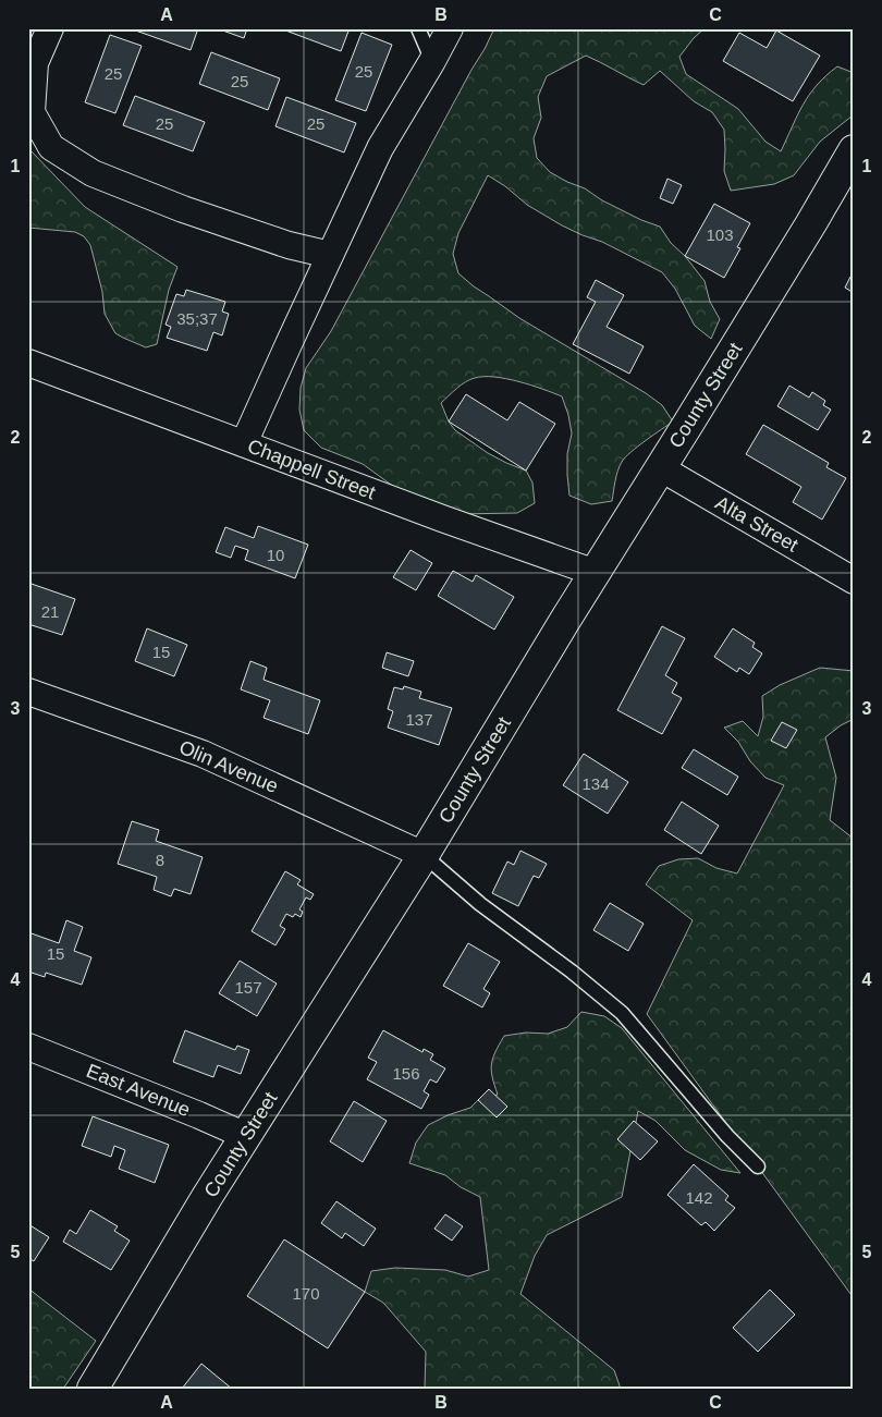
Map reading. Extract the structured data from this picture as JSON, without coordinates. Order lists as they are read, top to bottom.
{
  "streets": {
    "street": [
      "County Street",
      "Chappell Street",
      "Alta Street",
      "Olin Avenue",
      "East Avenue"
    ]
  },
  "crossings": [
    ["County Street", "Chappell Street"],
    ["County Street", "Alta Street"],
    ["County Street", "Olin Avenue"],
    ["County Street", "East Avenue"]
  ],
  "house_numbers": [
    "25",
    "25",
    "25",
    "25",
    "25",
    "103",
    "35;37",
    "10",
    "21",
    "15",
    "137",
    "134",
    "8",
    "15",
    "157",
    "156",
    "142",
    "170"
  ],
  "grid": {
    "columns": ["A", "B", "C"],
    "rows": [
      "1",
      "2",
      "3",
      "4",
      "5"
    ]
  }
}
